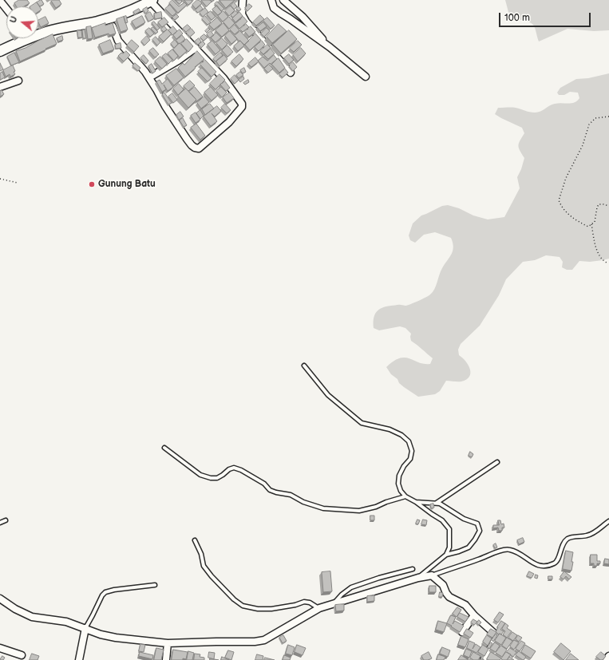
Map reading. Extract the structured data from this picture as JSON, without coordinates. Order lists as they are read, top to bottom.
{
  "places": ["Gunung Batu"],
  "scale_bar": "100 m",
  "north": "left"
}
